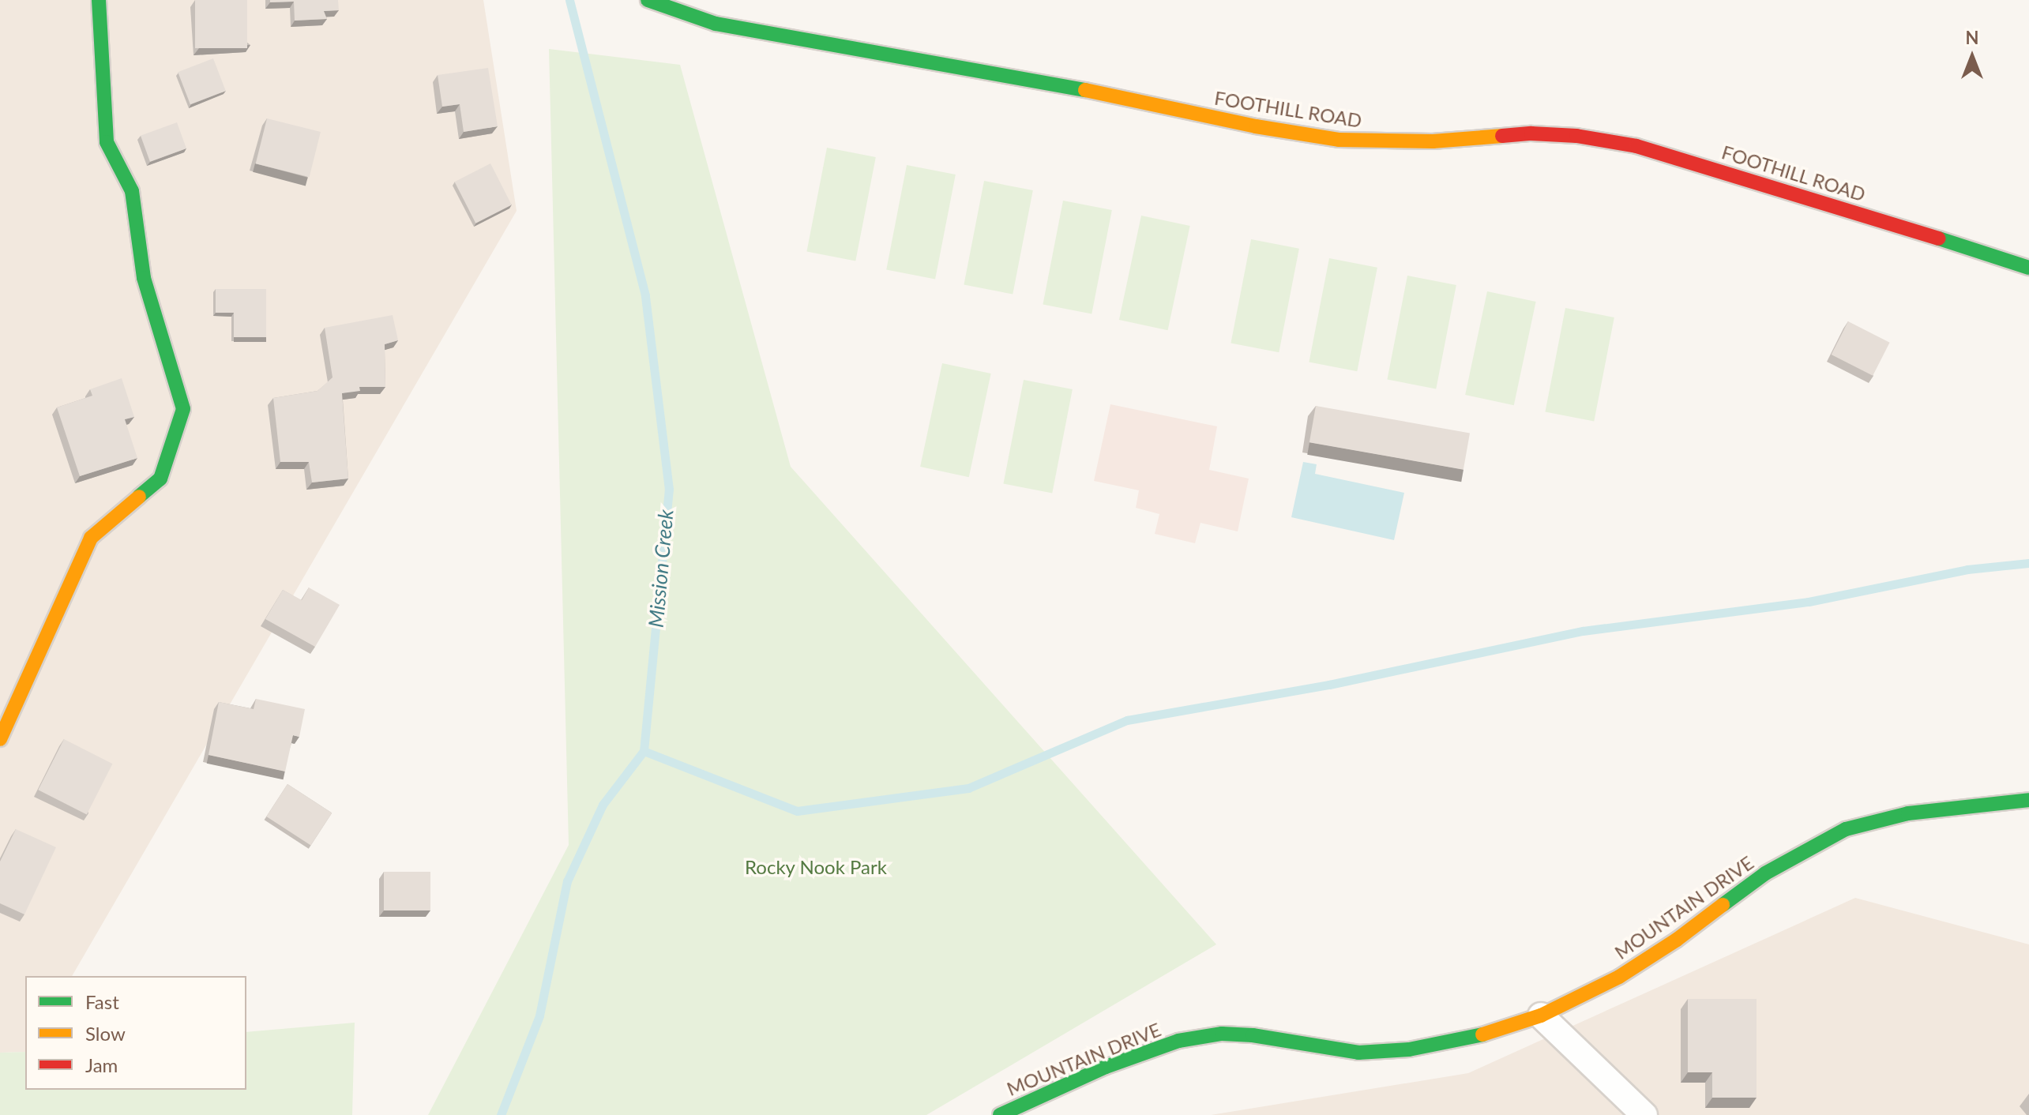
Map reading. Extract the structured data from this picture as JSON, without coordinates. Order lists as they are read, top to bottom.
{
  "streets": {
    "street": ["FOOTHILL ROAD", "MOUNTAIN DRIVE"]
  },
  "water": ["Mission Creek"],
  "parks": ["Rocky Nook Park"],
  "legend": ["Fast", "Slow", "Jam"],
  "north": "top"
}
